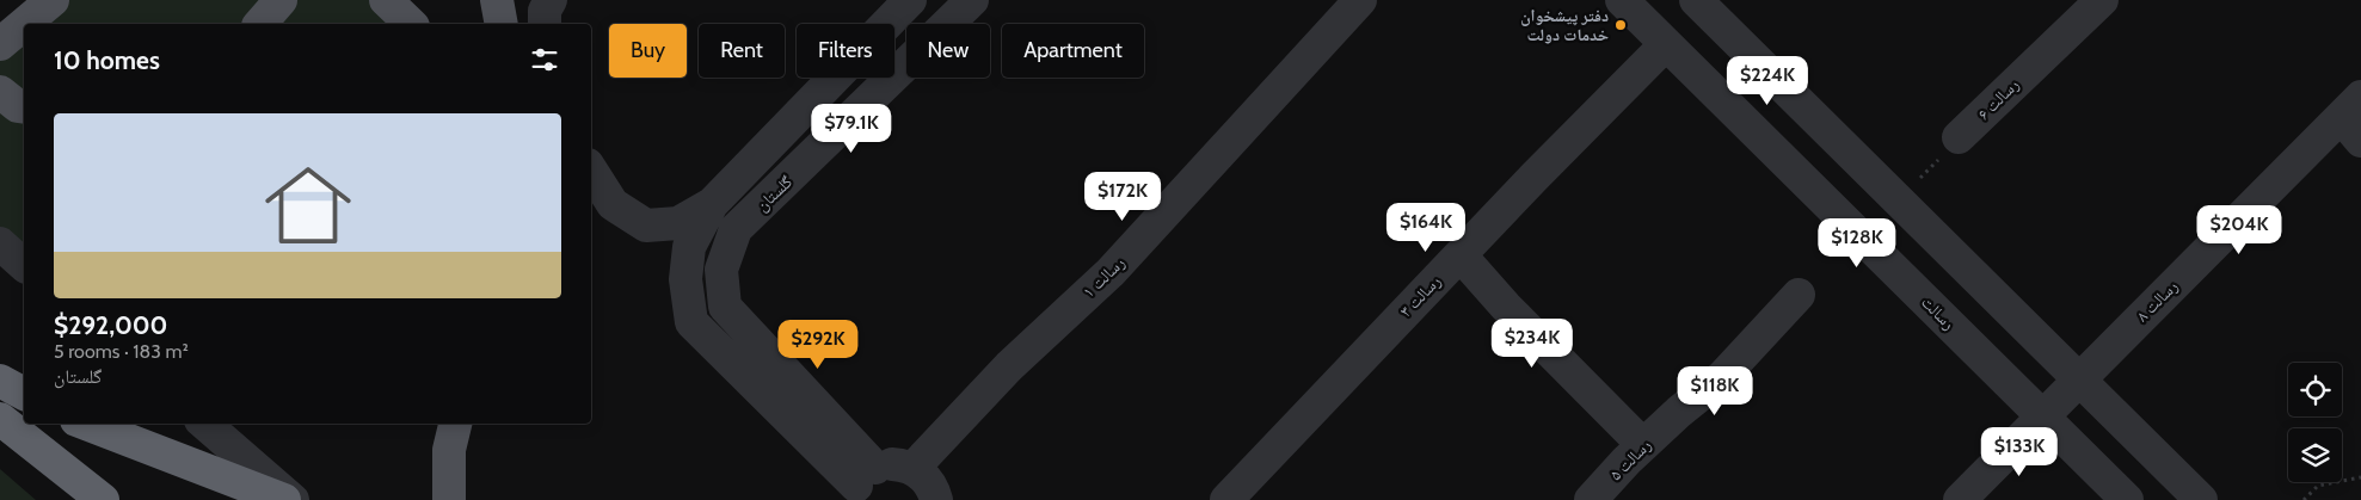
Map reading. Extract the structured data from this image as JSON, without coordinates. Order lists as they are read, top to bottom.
{
  "streets": {
    "street": [
      "رسالت ۶",
      "گلستان",
      "رسالت ۱",
      "رسالت ۳",
      "رسالت ۸",
      "رسالت",
      "رسالت ۵"
    ]
  },
  "crossings": [
    ["رسالت ۳", "رسالت"],
    ["رسالت ۸", "رسالت"]
  ],
  "places": ["دفتر پیشخوان خدمات دولت"],
  "page": {
    "chip": [
      "Buy",
      "Rent",
      "Filters",
      "New",
      "Apartment"
    ],
    "heading": "10 homes",
    "price": [
      "$224K",
      "$79.1K",
      "$172K",
      "$164K",
      "$204K",
      "$128K",
      "$234K",
      "$292K",
      "$118K",
      "$133K"
    ],
    "list": [
      {
        "name": "$292,000",
        "note": "5 rooms · 183 m² · گلستان"
      }
    ]
  }
}
